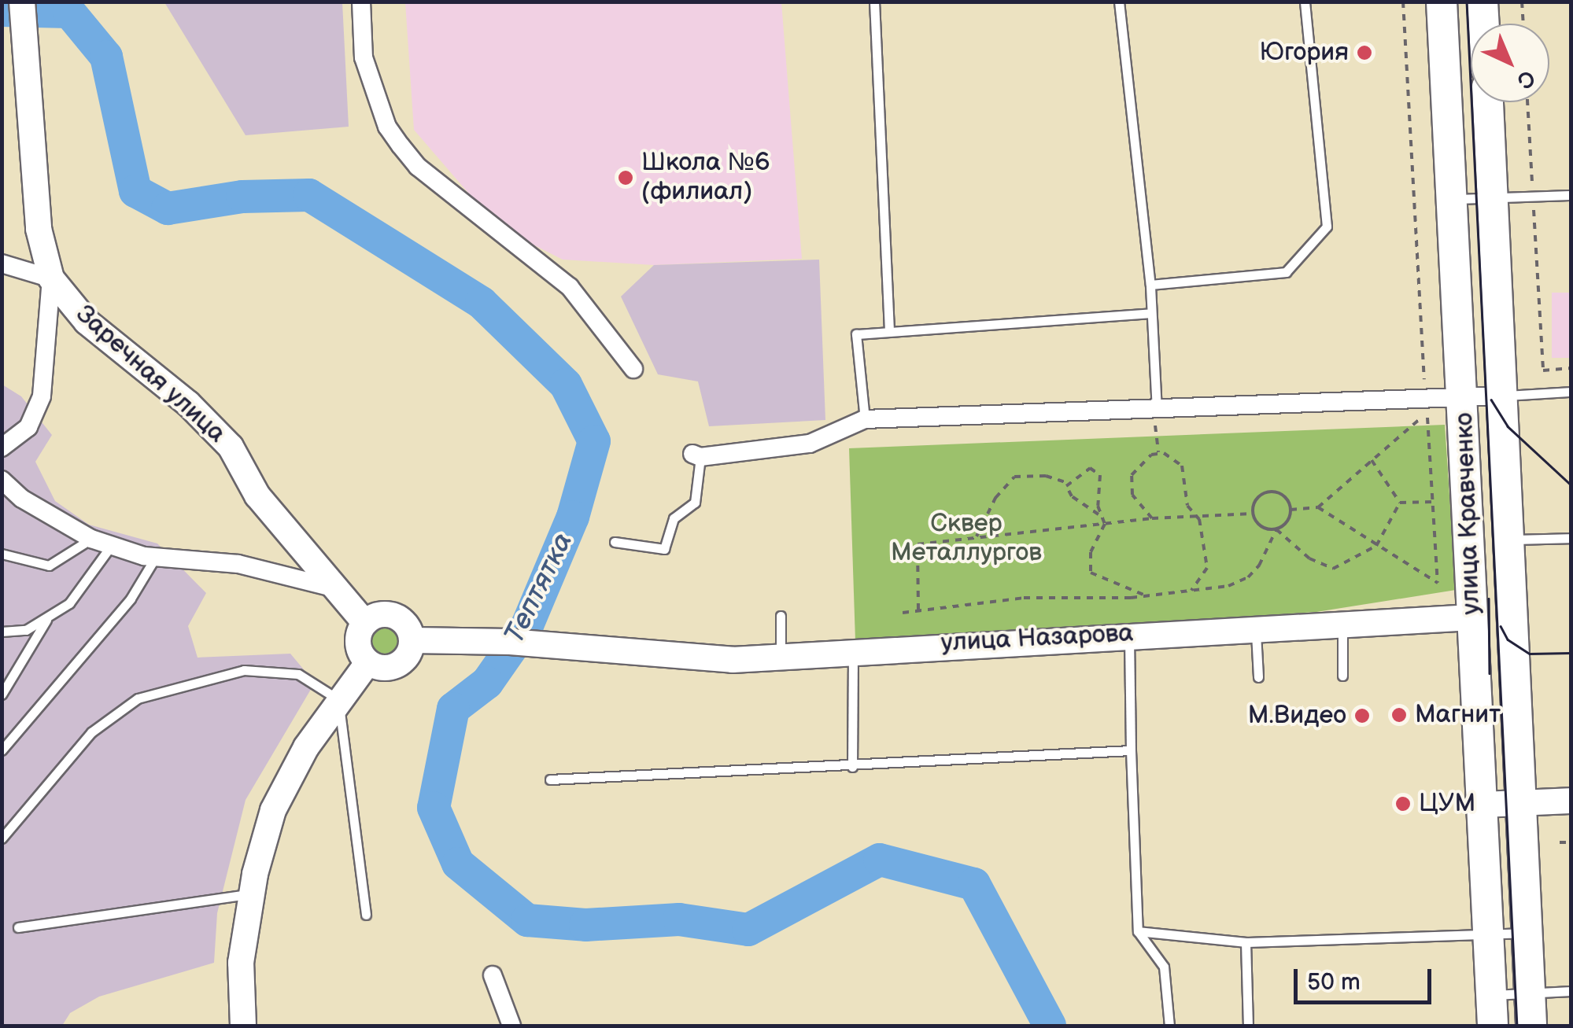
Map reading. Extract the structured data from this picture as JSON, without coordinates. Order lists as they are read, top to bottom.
{
  "streets": {
    "main road": ["Заречная улица", "улица Кравченко", "улица Назарова"]
  },
  "crossings": [
    ["Заречная улица", "улица Назарова"],
    ["улица Кравченко", "улица Назарова"]
  ],
  "water": ["Тептятка"],
  "parks": ["Сквер Металлургов"],
  "places": [
    "Югория",
    "Школа №6 (филиал)",
    "Магнит",
    "М.Видео",
    "ЦУМ"
  ],
  "scale_bar": "50 m",
  "north": "bottom right"
}
